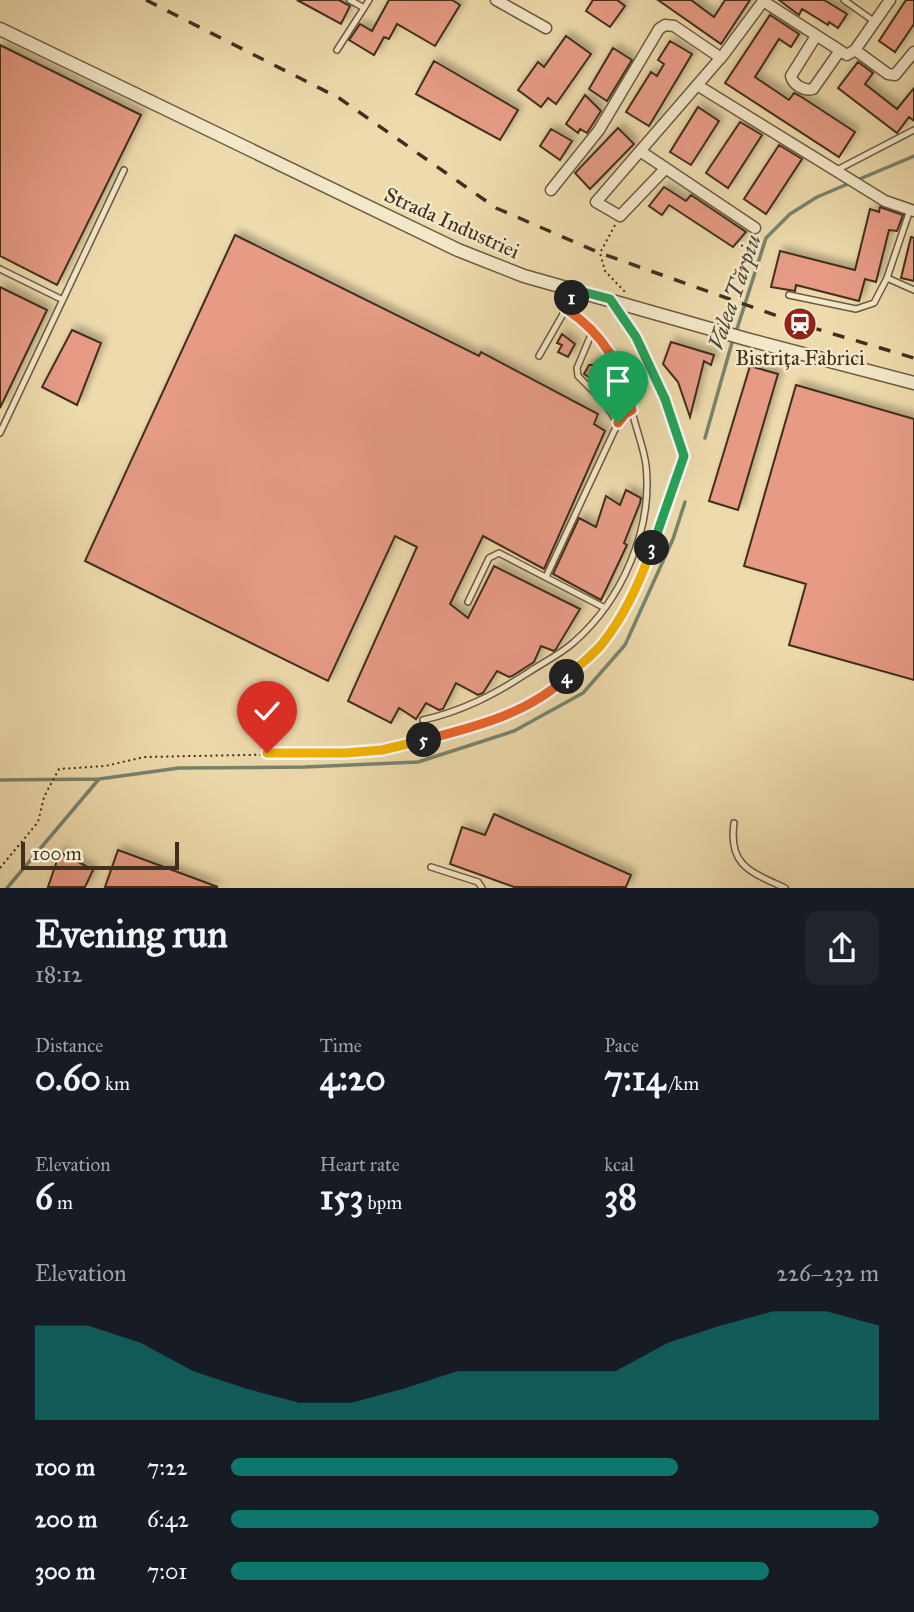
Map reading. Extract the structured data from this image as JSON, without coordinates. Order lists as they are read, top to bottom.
{
  "streets": {
    "street": ["Strada Industriei"]
  },
  "water": ["Valea Tărpiu"],
  "places": {
    "station": ["Bistrița Fabrici"]
  },
  "scale_bar": "100 m",
  "page": {
    "pins": [
      "1",
      "3",
      "4",
      "5"
    ],
    "scale": "100 m",
    "heading": ["Evening run", "18:12"],
    "stats": [
      ["Distance", "0.60 km"],
      ["Time", "4:20"],
      ["Pace", "7:14 /km"],
      ["Elevation", "6 m"],
      ["Heart rate", "153 bpm"],
      ["kcal", "38"]
    ],
    "chart": ["Elevation", "226–232 m"],
    "list": [
      {
        "name": "100 m",
        "note": "7:22"
      },
      {
        "name": "200 m",
        "note": "6:42"
      },
      {
        "name": "300 m",
        "note": "7:01"
      }
    ]
  }
}
